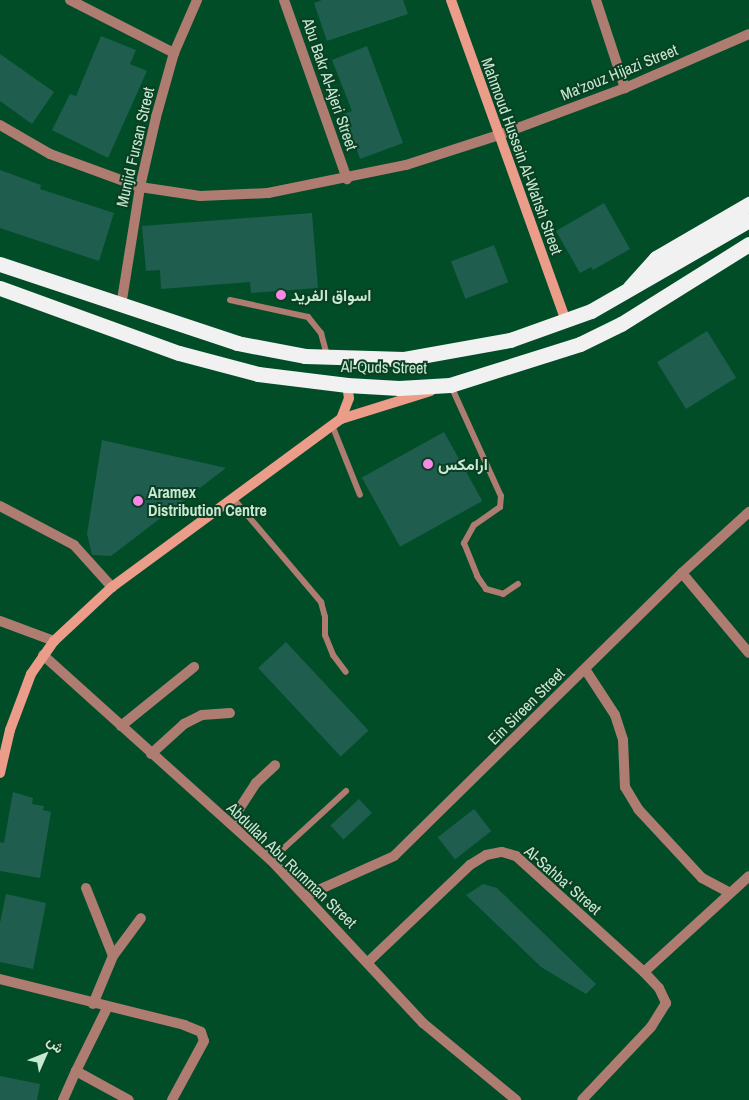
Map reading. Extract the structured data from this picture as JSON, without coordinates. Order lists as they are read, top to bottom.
{
  "streets": {
    "highway": ["Al-Quds Street"],
    "street": [
      "Ma'zouz Hijazi Street",
      "Abu Bakr Al-Ajeri Street",
      "Munjid Fursan Street",
      "Mahmoud Hussein Al-Wahsh Street",
      "Ein Sireen Street",
      "Abdullah Abu Rumman Street",
      "Al-Sahba‘ Street"
    ]
  },
  "crossings": [
    ["Ma'zouz Hijazi Street", "Abu Bakr Al-Ajeri Street"],
    ["Ma'zouz Hijazi Street", "Munjid Fursan Street"],
    ["Ma'zouz Hijazi Street", "Mahmoud Hussein Al-Wahsh Street"],
    ["Munjid Fursan Street", "Al-Quds Street"],
    ["Mahmoud Hussein Al-Wahsh Street", "Al-Quds Street"],
    ["Ein Sireen Street", "Abdullah Abu Rumman Street"],
    ["Abdullah Abu Rumman Street", "Al-Sahba‘ Street"]
  ],
  "places": ["اسواق الفريد", "ارامكس", "Aramex Distribution Centre"],
  "north": "top right"
}
